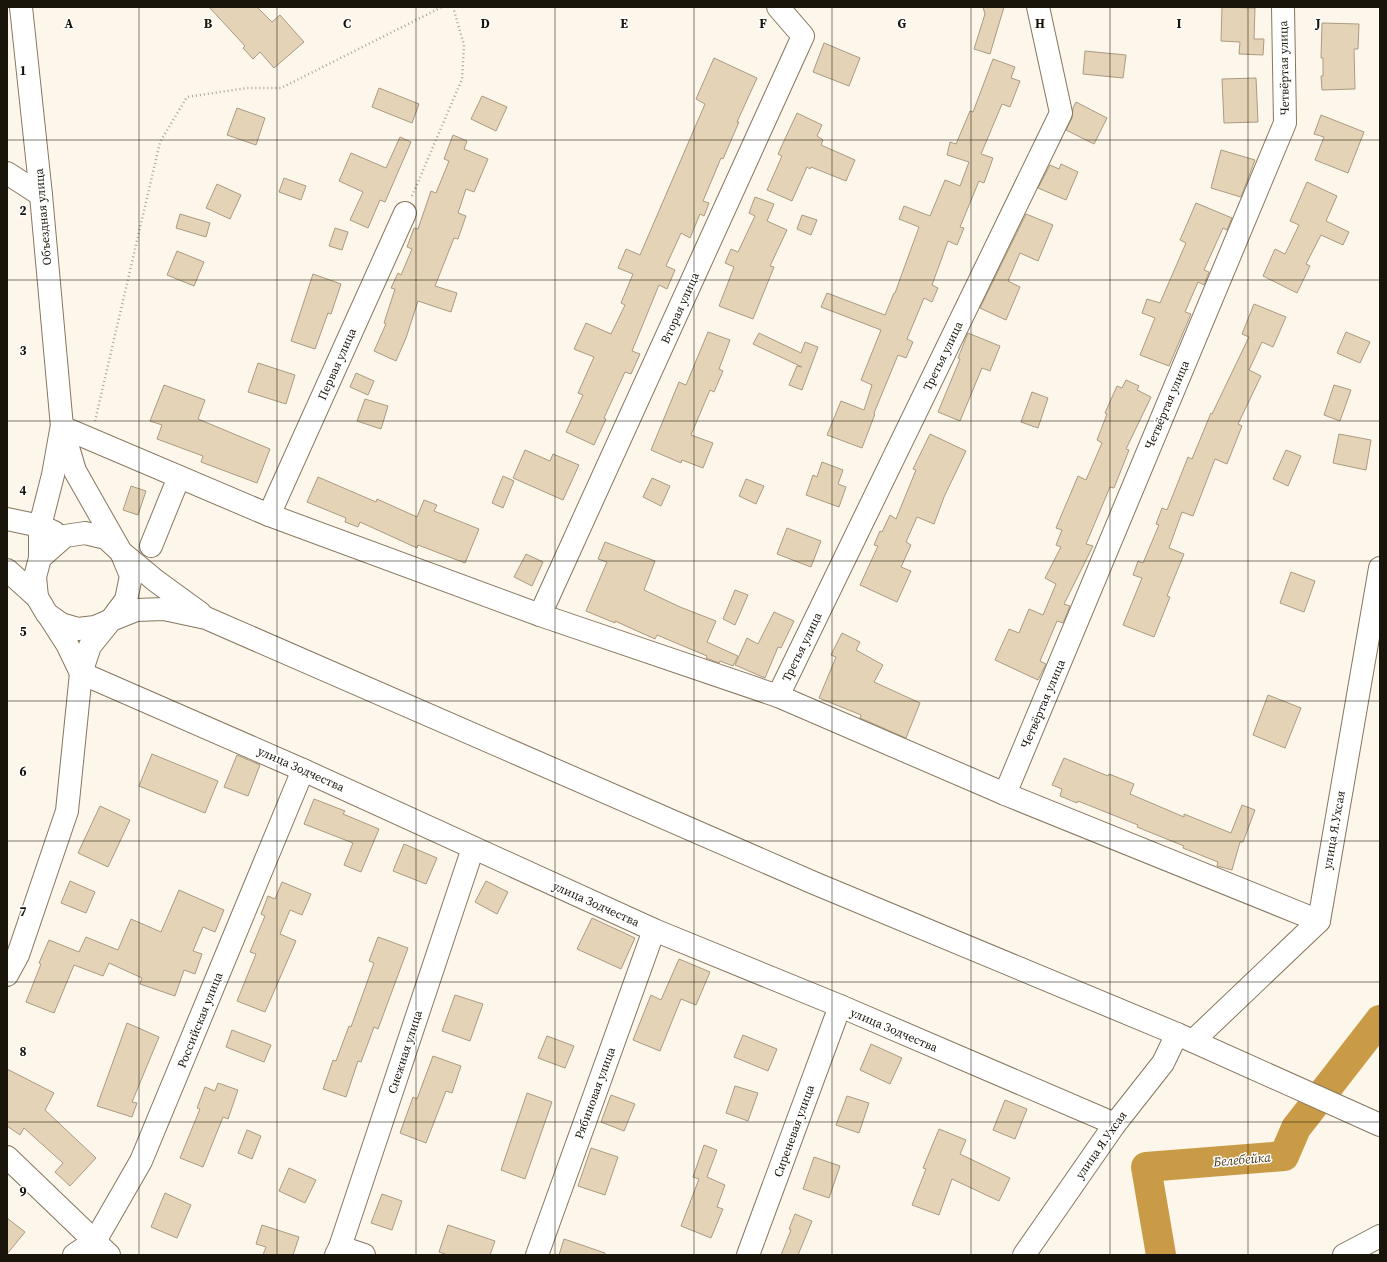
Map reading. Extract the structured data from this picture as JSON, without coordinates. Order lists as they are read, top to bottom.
{
  "streets": {
    "street": [
      "Четвёртая улица",
      "Объездная улица",
      "Вторая улица",
      "Третья улица",
      "Первая улица",
      "улица Зодчества",
      "улица Я.Ухсая",
      "Российская улица",
      "Снежная улица",
      "Рябиновая улица",
      "Сиреневая улица"
    ]
  },
  "crossings": [
    ["улица Зодчества", "улица Я.Ухсая"],
    ["улица Зодчества", "Российская улица"],
    ["улица Зодчества", "Снежная улица"],
    ["улица Зодчества", "Рябиновая улица"],
    ["улица Зодчества", "Сиреневая улица"]
  ],
  "water": ["Белебейка"],
  "grid": {
    "columns": [
      "A",
      "B",
      "C",
      "D",
      "E",
      "F",
      "G",
      "H",
      "I",
      "J"
    ],
    "rows": [
      "1",
      "2",
      "3",
      "4",
      "5",
      "6",
      "7",
      "8",
      "9"
    ]
  }
}
